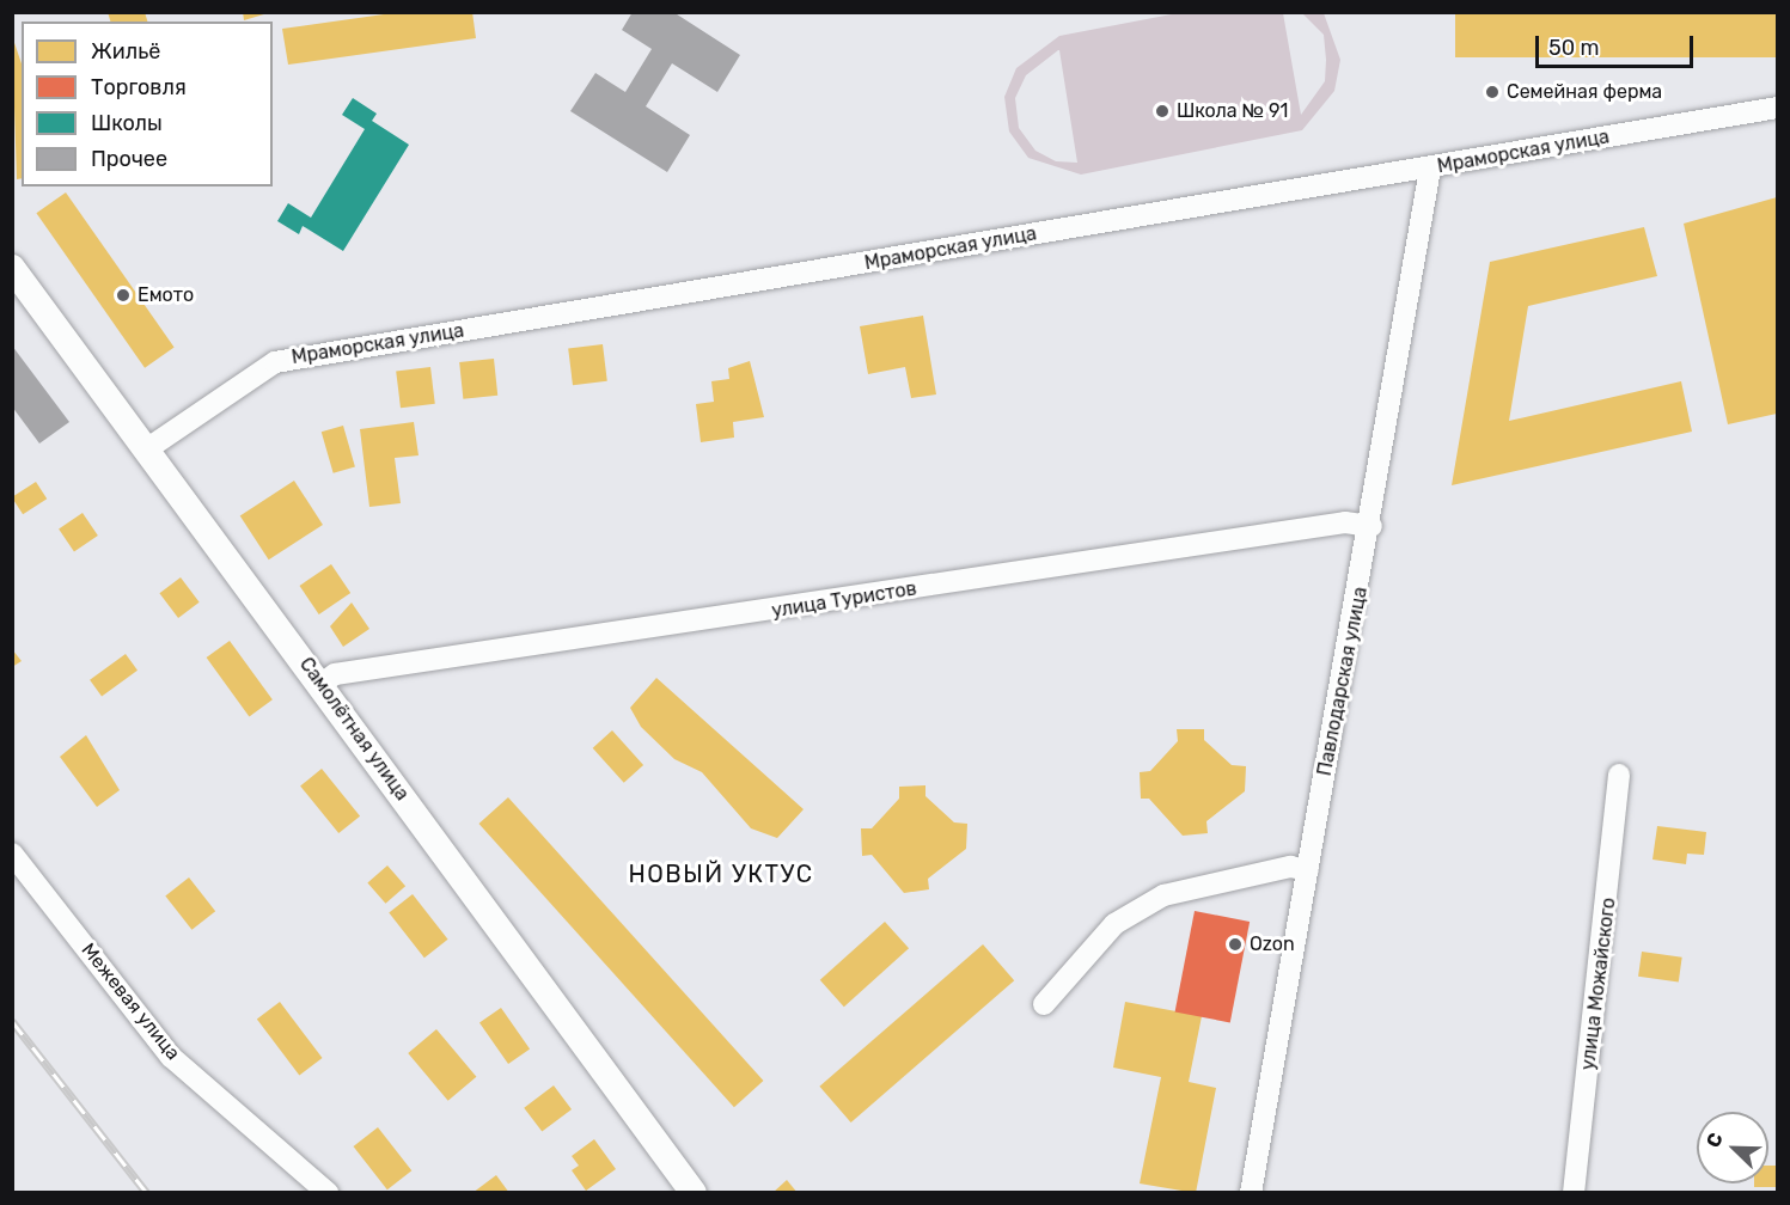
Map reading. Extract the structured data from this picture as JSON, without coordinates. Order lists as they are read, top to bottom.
{
  "streets": {
    "main road": ["Самолётная улица"],
    "street": [
      "Мраморская улица",
      "улица Туристов",
      "Павлодарская улица",
      "улица Можайского",
      "Межевая улица"
    ]
  },
  "crossings": [
    ["Мраморская улица", "Павлодарская улица"],
    ["Мраморская улица", "Самолётная улица"],
    ["улица Туристов", "Павлодарская улица"],
    ["улица Туристов", "Самолётная улица"]
  ],
  "districts": ["НОВЫЙ УКТУС"],
  "places": [
    "Семейная ферма",
    "Школа № 91",
    "Емото",
    "Ozon"
  ],
  "legend": [
    "Жильё",
    "Торговля",
    "Школы",
    "Прочее"
  ],
  "scale_bar": "50 m",
  "north": "top left"
}
